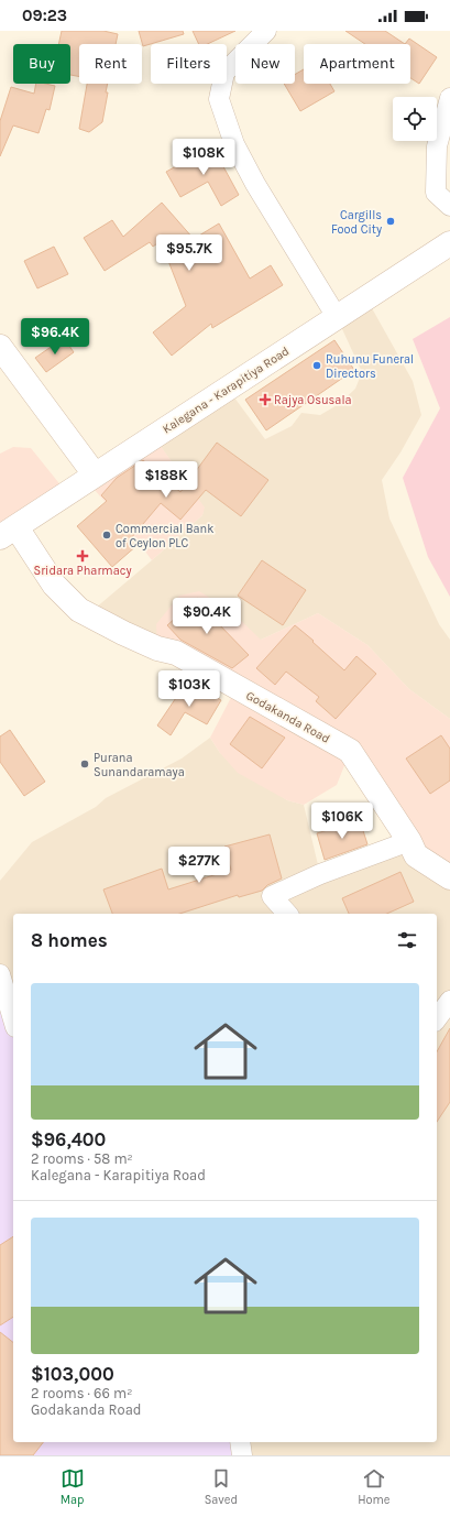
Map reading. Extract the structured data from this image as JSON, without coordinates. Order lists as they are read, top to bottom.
{
  "streets": {
    "street": ["Kalegana - Karapitiya Road", "Godakanda Road"]
  },
  "crossings": [
    ["Kalegana - Karapitiya Road", "Godakanda Road"]
  ],
  "places": {
    "other": [
      "Cargills Food City",
      "Ruhunu Funeral Directors",
      "Commercial Bank of Ceylon PLC",
      "Purana Sunandaramaya"
    ],
    "health": ["Rajya Osusala", "Sridara Pharmacy"]
  },
  "page": {
    "status": "09:23",
    "chip": [
      "Buy",
      "Rent",
      "Filters",
      "New",
      "Apartment"
    ],
    "price": [
      "$108K",
      "$95.7K",
      "$96.4K",
      "$188K",
      "$90.4K",
      "$103K",
      "$106K",
      "$277K"
    ],
    "heading": "8 homes",
    "list": [
      {
        "name": "$96,400",
        "note": "2 rooms · 58 m² · Kalegana - Karapitiya Road"
      },
      {
        "name": "$103,000",
        "note": "2 rooms · 66 m² · Godakanda Road"
      }
    ],
    "tabs": ["Map", "Saved", "Home"]
  }
}
